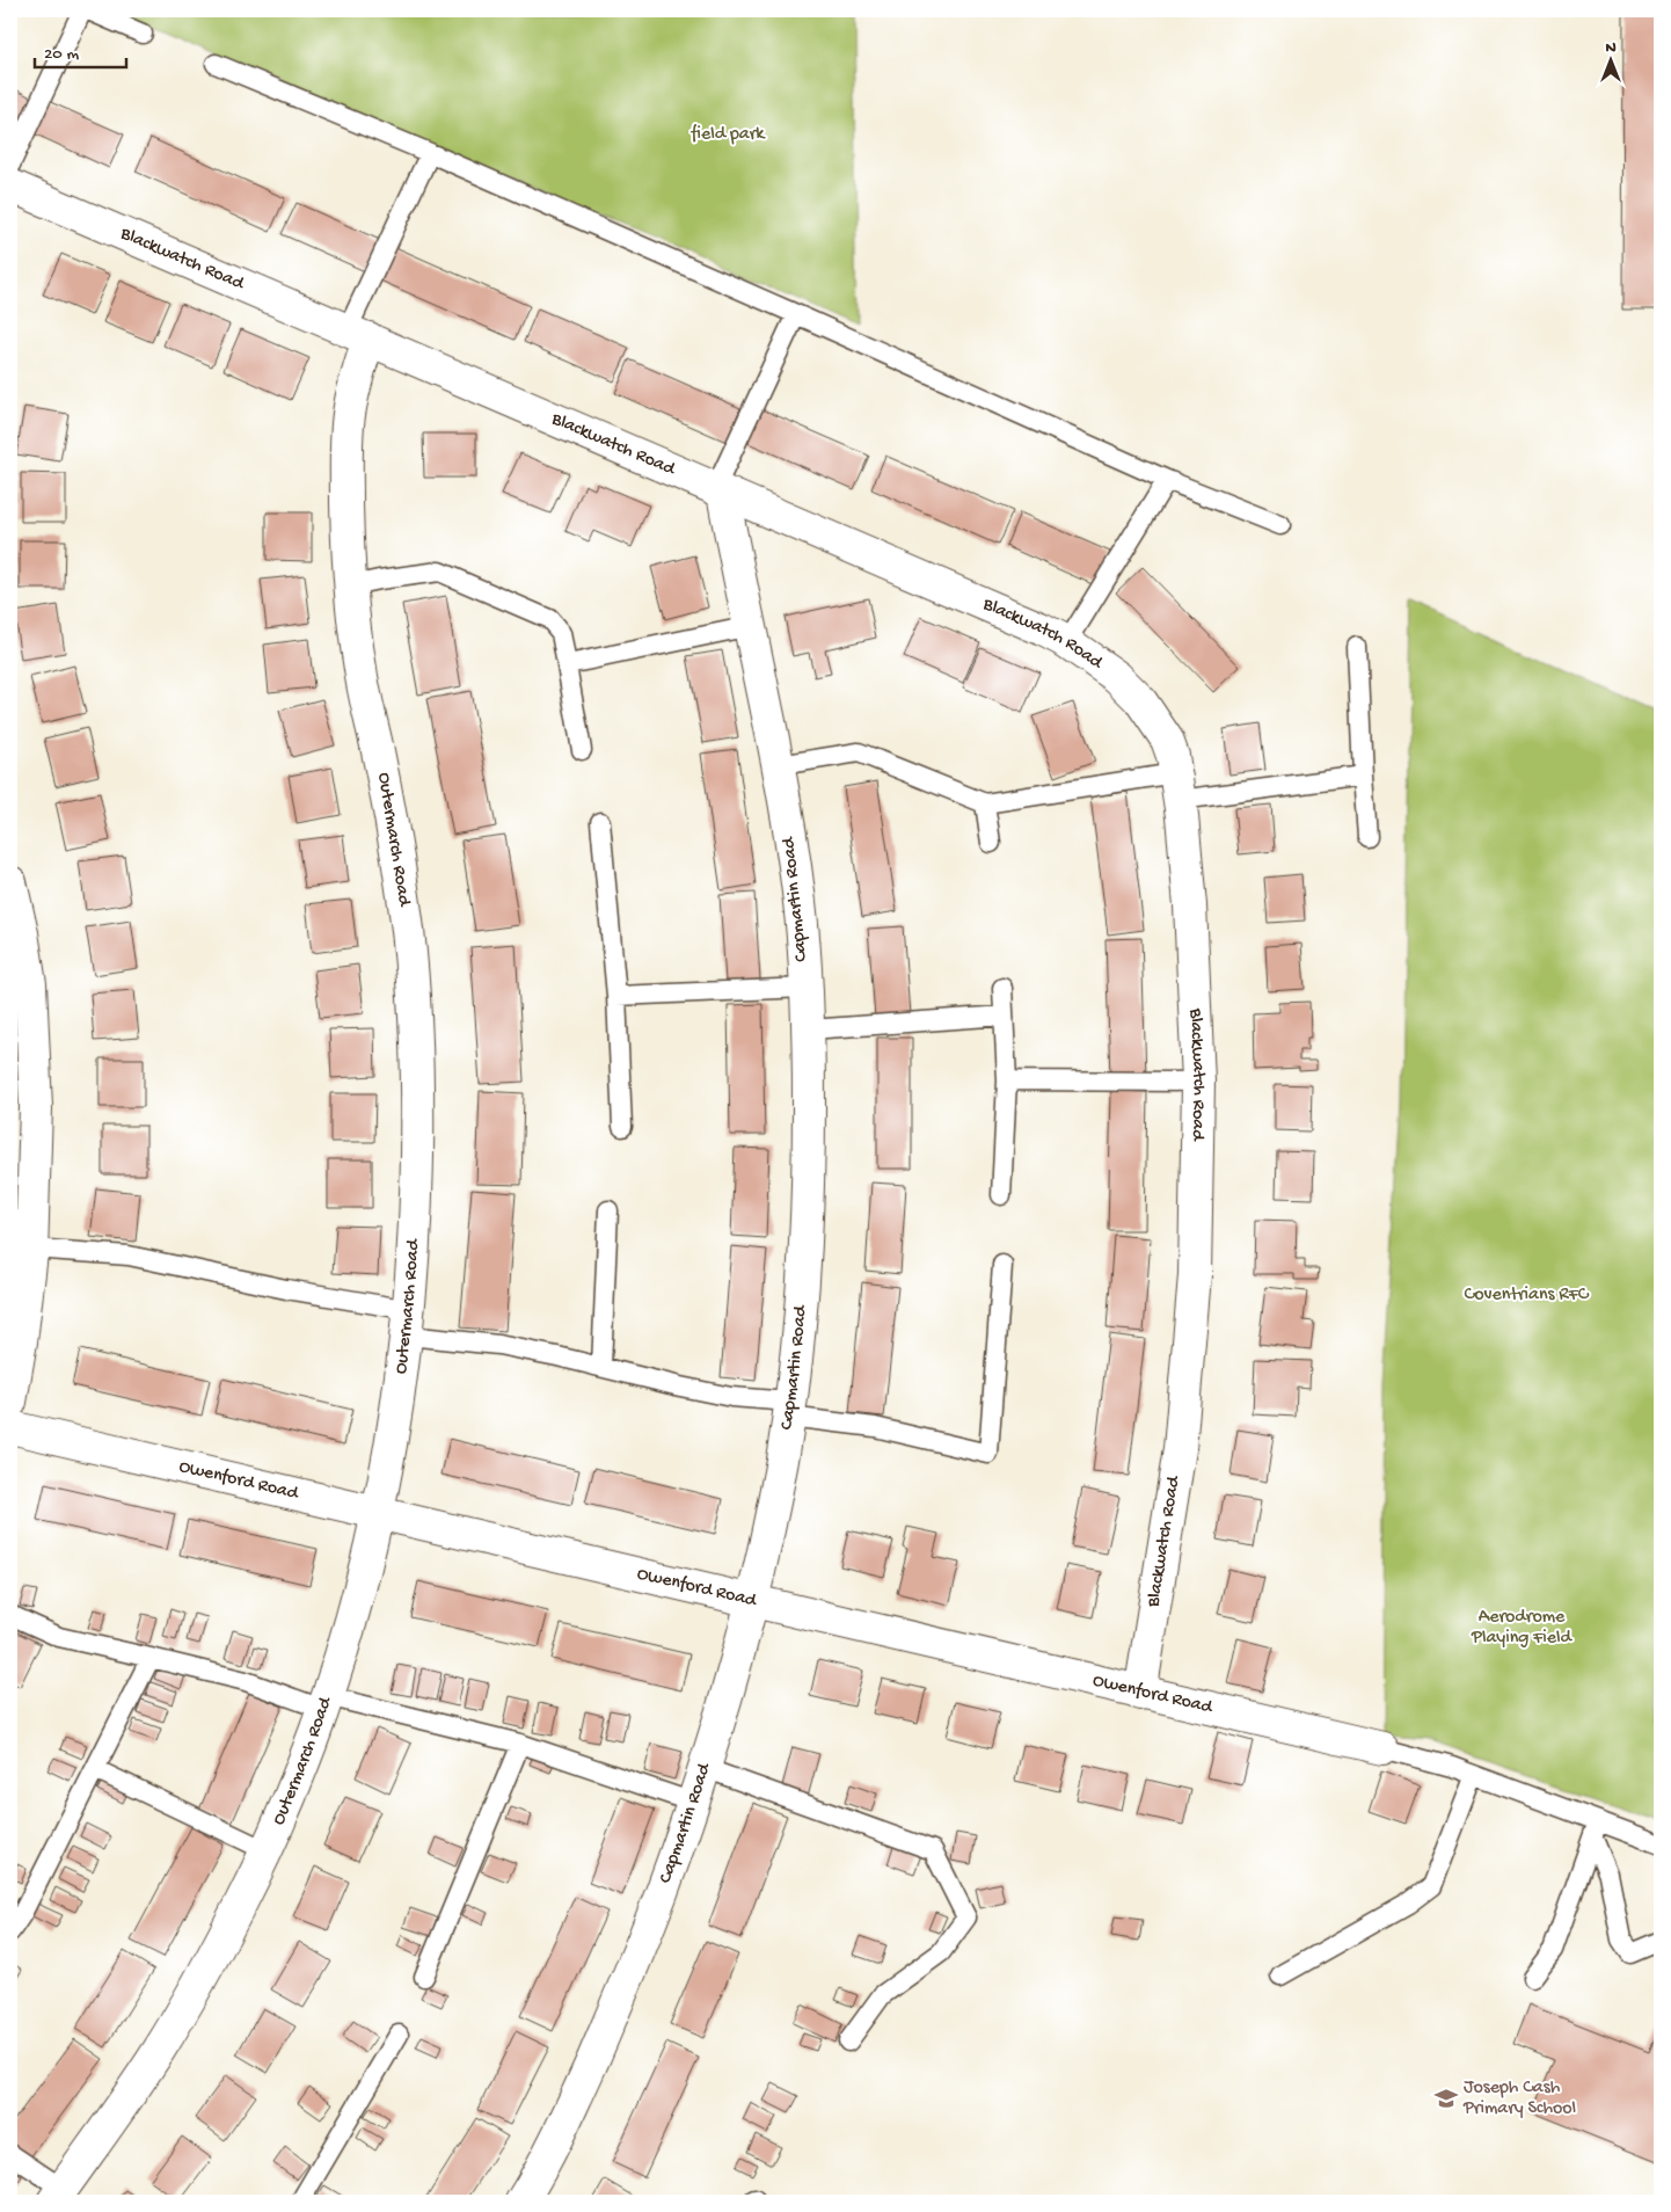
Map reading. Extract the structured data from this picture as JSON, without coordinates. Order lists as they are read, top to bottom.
{
  "streets": {
    "street": [
      "Blackwatch Road",
      "Outermarch Road",
      "Capmartin Road",
      "Owenford Road"
    ]
  },
  "crossings": [
    ["Blackwatch Road", "Outermarch Road"],
    ["Blackwatch Road", "Capmartin Road"],
    ["Blackwatch Road", "Owenford Road"],
    ["Outermarch Road", "Owenford Road"],
    ["Capmartin Road", "Owenford Road"]
  ],
  "parks": ["field park", "Coventrians RFC", "Aerodrome Playing Field"],
  "places": {
    "school or university": ["Joseph Cash Primary School"]
  },
  "scale_bar": "20 m",
  "north": "top"
}
